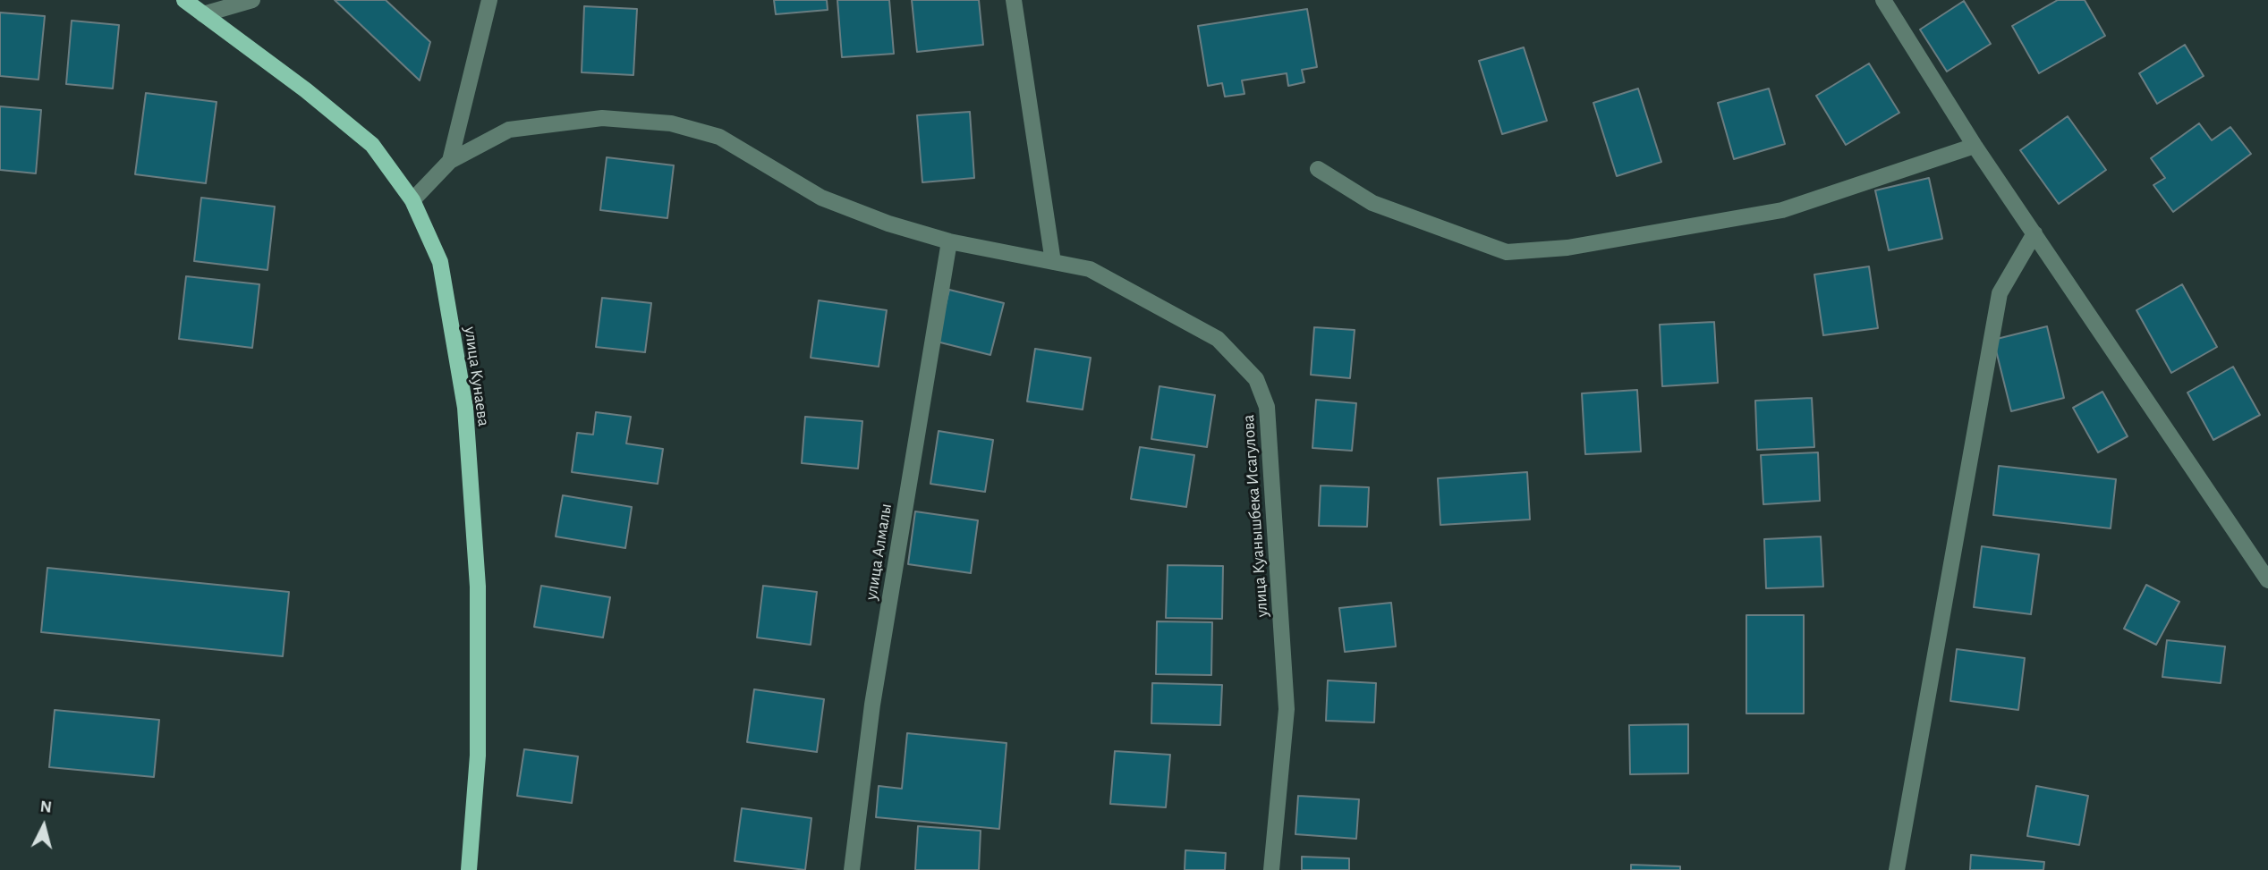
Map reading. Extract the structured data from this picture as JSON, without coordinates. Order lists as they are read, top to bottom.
{
  "streets": {
    "main road": ["улица Кунаева"],
    "street": ["улица Куанышбека Исагулова", "улица Алмалы"]
  },
  "crossings": [
    ["улица Кунаева", "улица Куанышбека Исагулова"],
    ["улица Куанышбека Исагулова", "улица Алмалы"]
  ],
  "north": "top"
}
